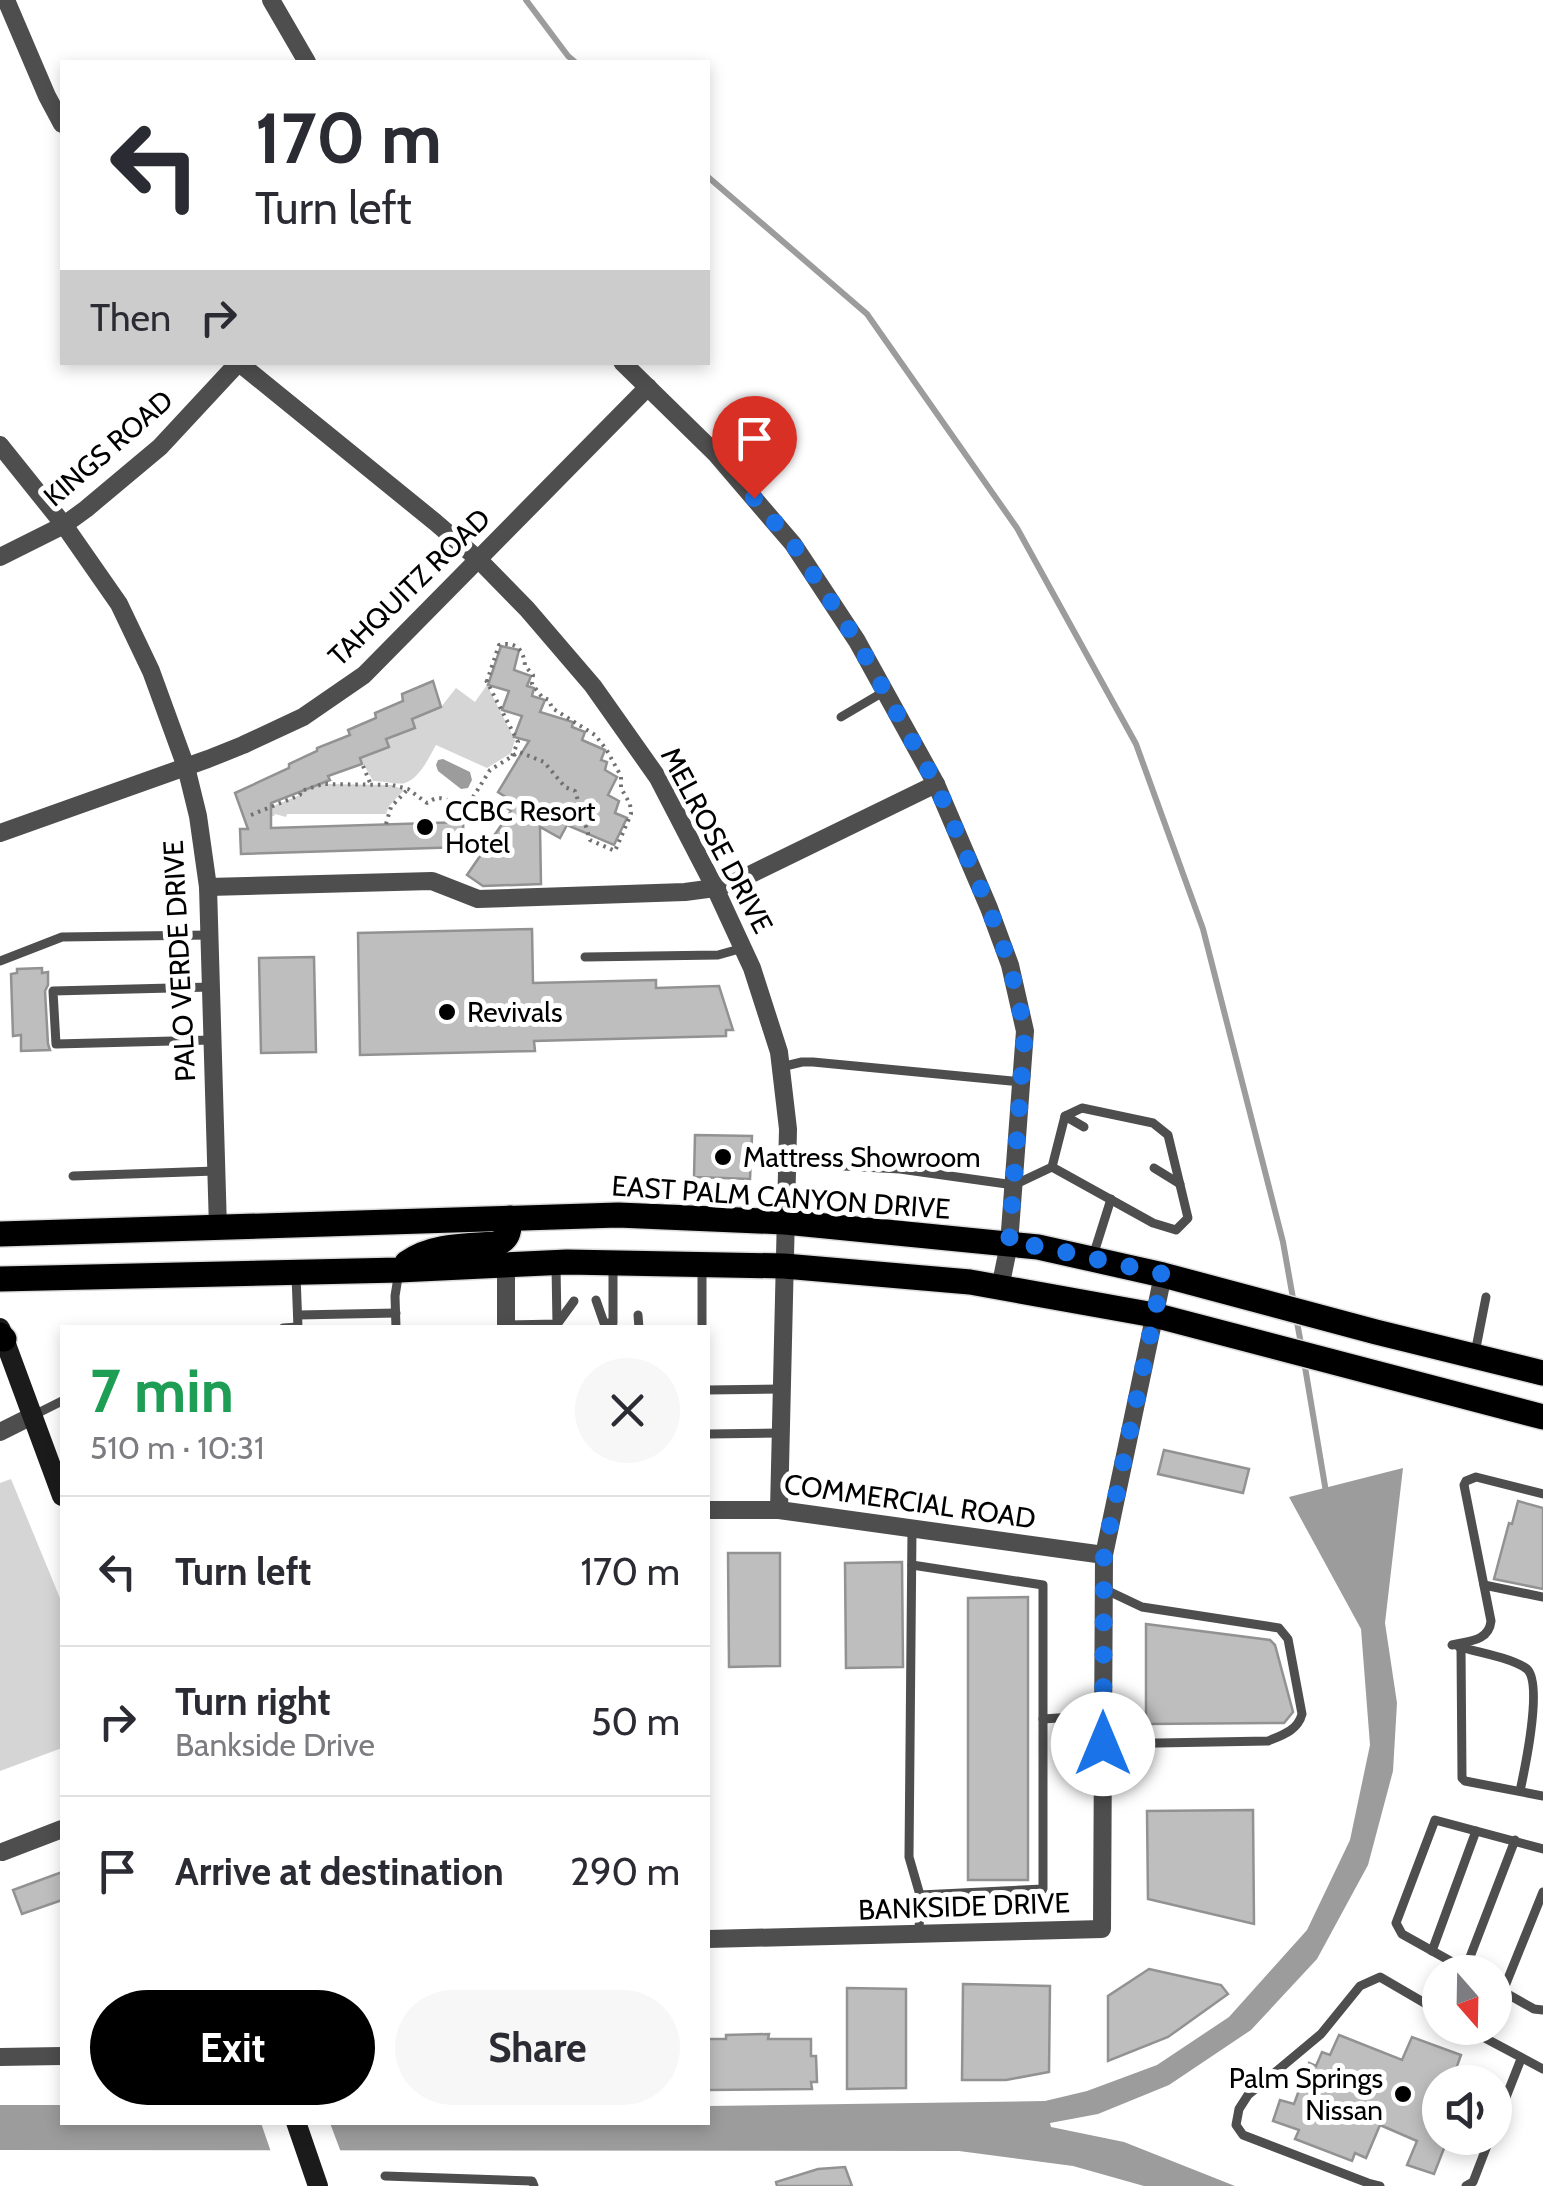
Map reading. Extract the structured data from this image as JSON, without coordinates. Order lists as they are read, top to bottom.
{
  "streets": {
    "main road": ["EAST PALM CANYON DRIVE"],
    "street": [
      "KINGS ROAD",
      "TAHQUITZ ROAD",
      "MELROSE DRIVE",
      "PALO VERDE DRIVE",
      "COMMERCIAL ROAD",
      "BANKSIDE DRIVE"
    ]
  },
  "crossings": [
    ["KINGS ROAD", "PALO VERDE DRIVE"],
    ["TAHQUITZ ROAD", "MELROSE DRIVE"],
    ["TAHQUITZ ROAD", "PALO VERDE DRIVE"],
    ["MELROSE DRIVE", "EAST PALM CANYON DRIVE"],
    ["MELROSE DRIVE", "COMMERCIAL ROAD"],
    ["PALO VERDE DRIVE", "EAST PALM CANYON DRIVE"],
    ["EAST PALM CANYON DRIVE", "BANKSIDE DRIVE"],
    ["COMMERCIAL ROAD", "BANKSIDE DRIVE"]
  ],
  "places": [
    "CCBC Resort Hotel",
    "Revivals",
    "Mattress Showroom",
    "Palm Springs Nissan"
  ],
  "north": "bottom",
  "page": {
    "turn": ["170 m", "Turn left"],
    "then": "Then",
    "heading": ["7 min", "510 m · 10:31"],
    "list": [
      {
        "name": "Turn left",
        "value": "170 m"
      },
      {
        "name": "Turn right",
        "note": "Bankside Drive",
        "value": "50 m"
      },
      {
        "name": "Arrive at destination",
        "value": "290 m"
      }
    ],
    "buttons": ["Exit", "Share"]
  }
}
